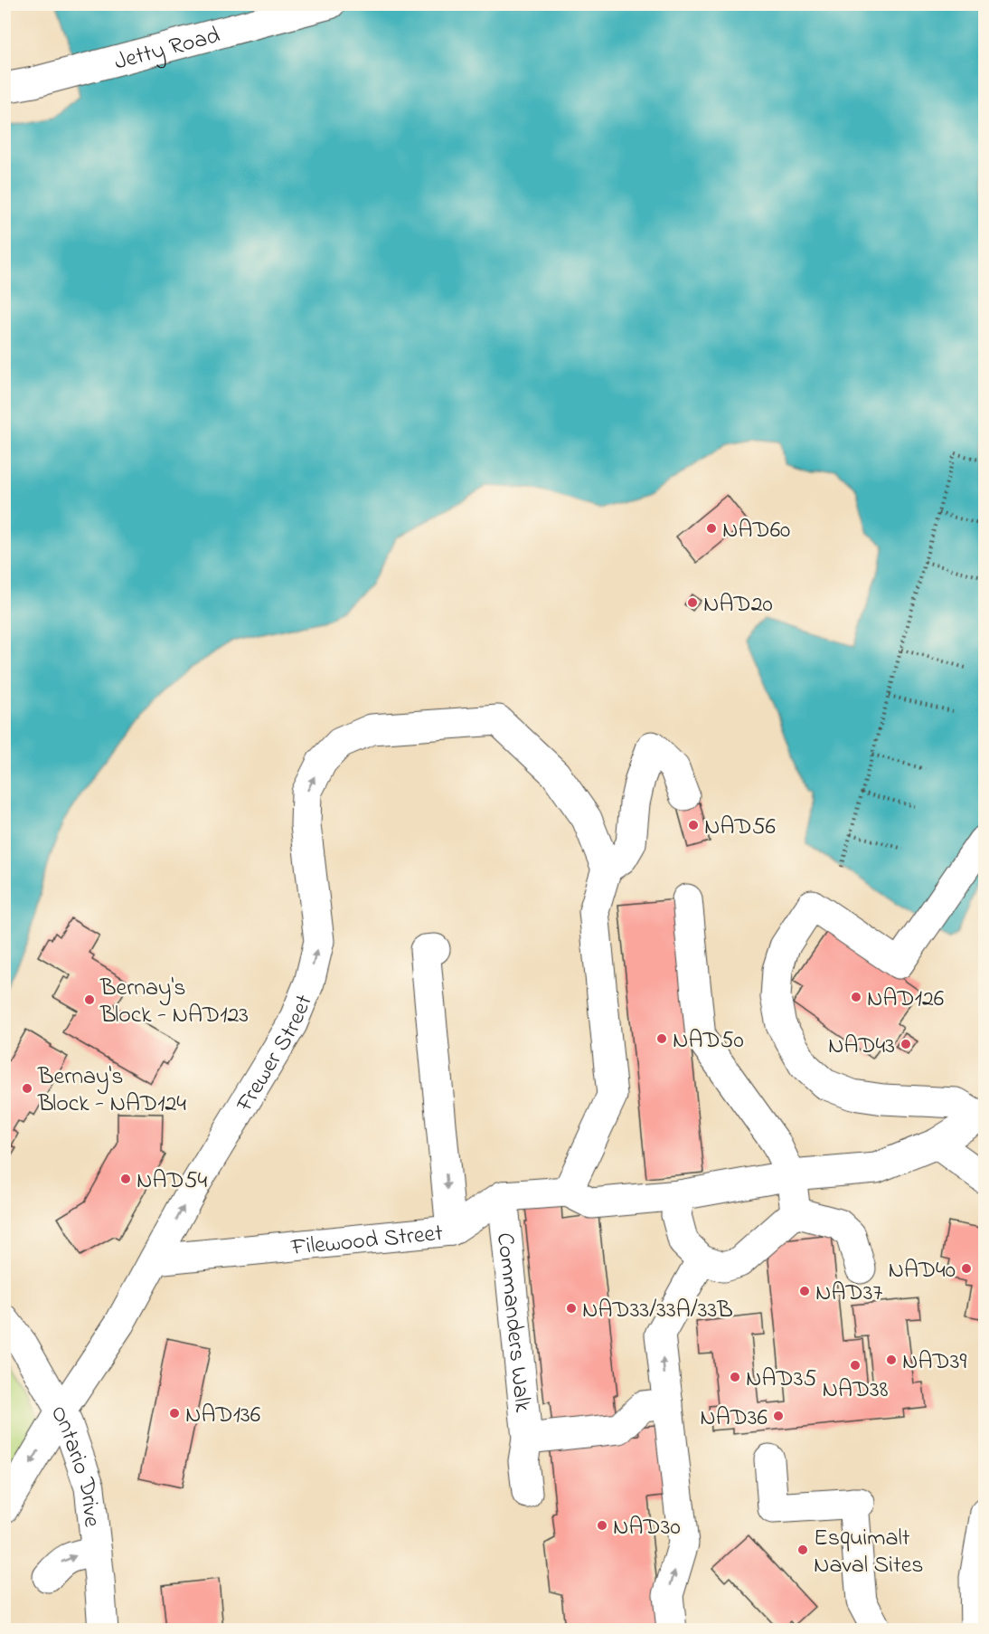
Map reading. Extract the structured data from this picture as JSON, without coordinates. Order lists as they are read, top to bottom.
{
  "streets": {
    "lane": [
      "Jetty Road",
      "Frewer Street",
      "Filewood Street",
      "Commanders Walk",
      "Ontario Drive"
    ]
  },
  "crossings": [
    ["Frewer Street", "Filewood Street"],
    ["Frewer Street", "Ontario Drive"],
    ["Filewood Street", "Commanders Walk"]
  ],
  "places": [
    "NAD60",
    "NAD20",
    "NAD56",
    "NAD126",
    "Bernay's Block - NAD123",
    "NAD50",
    "NAD43",
    "Bernay's Block - NAD124",
    "NAD54",
    "NAD40",
    "NAD37",
    "NAD33/33A/33B",
    "NAD39",
    "NAD38",
    "NAD35",
    "NAD136",
    "NAD36",
    "NAD30",
    "Esquimalt Naval Sites"
  ]
}
